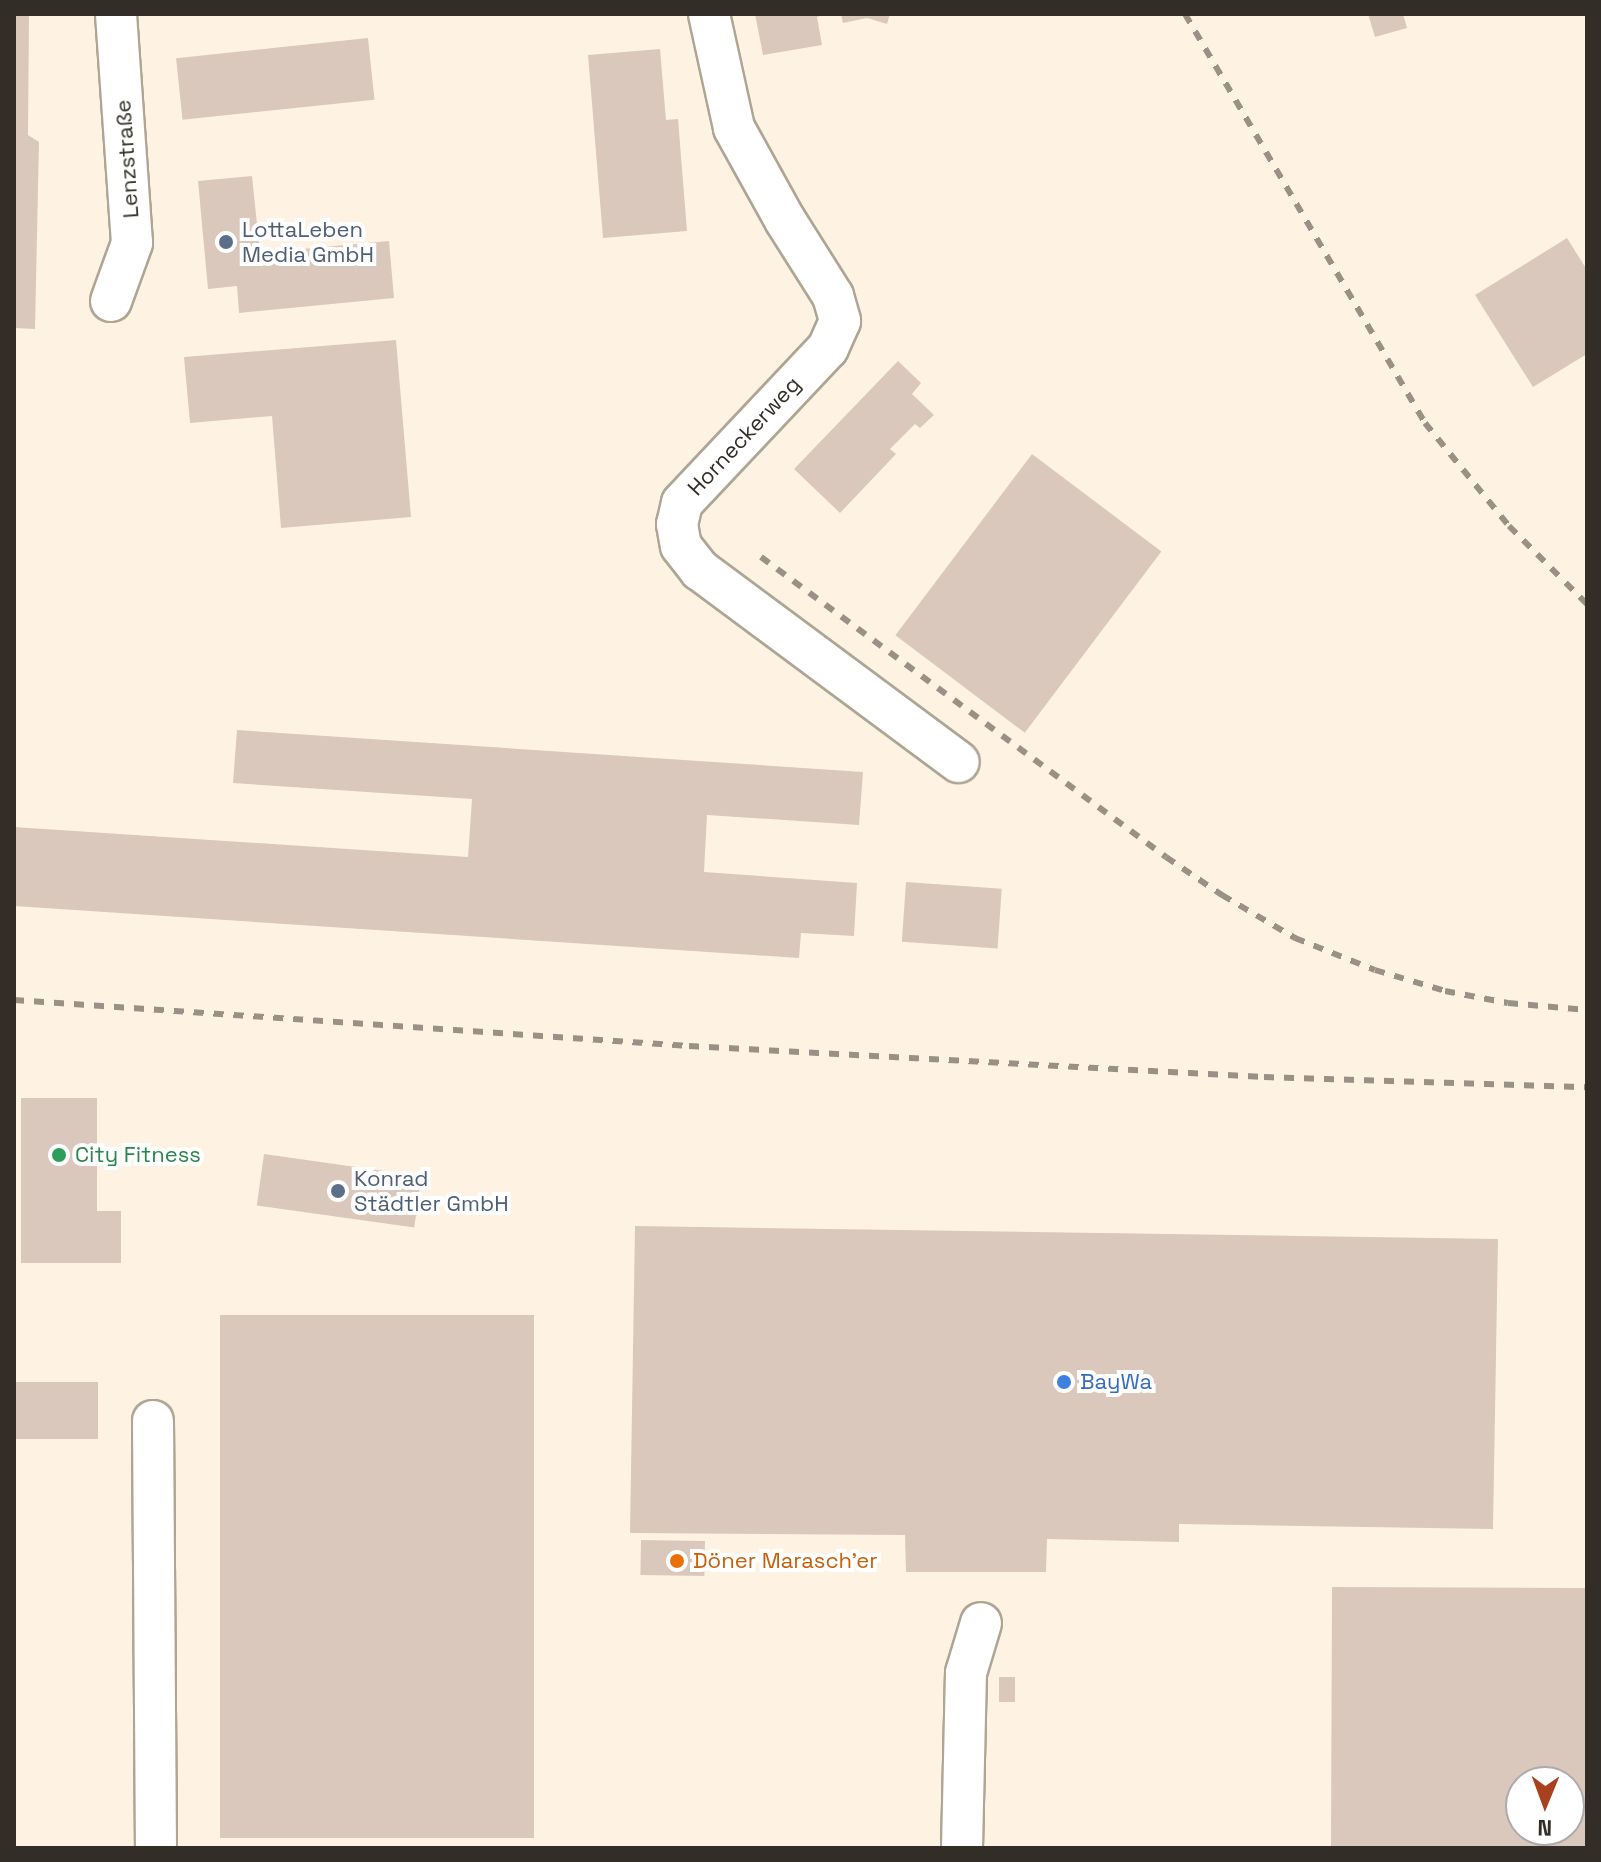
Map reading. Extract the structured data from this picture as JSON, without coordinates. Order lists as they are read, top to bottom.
{
  "streets": {
    "street": ["Lenzstraße", "Horneckerweg"]
  },
  "places": [
    "LottaLeben Media GmbH",
    "City Fitness",
    "Konrad Städtler GmbH",
    "BayWa",
    "Döner Marasch'er"
  ],
  "north": "bottom"
}
